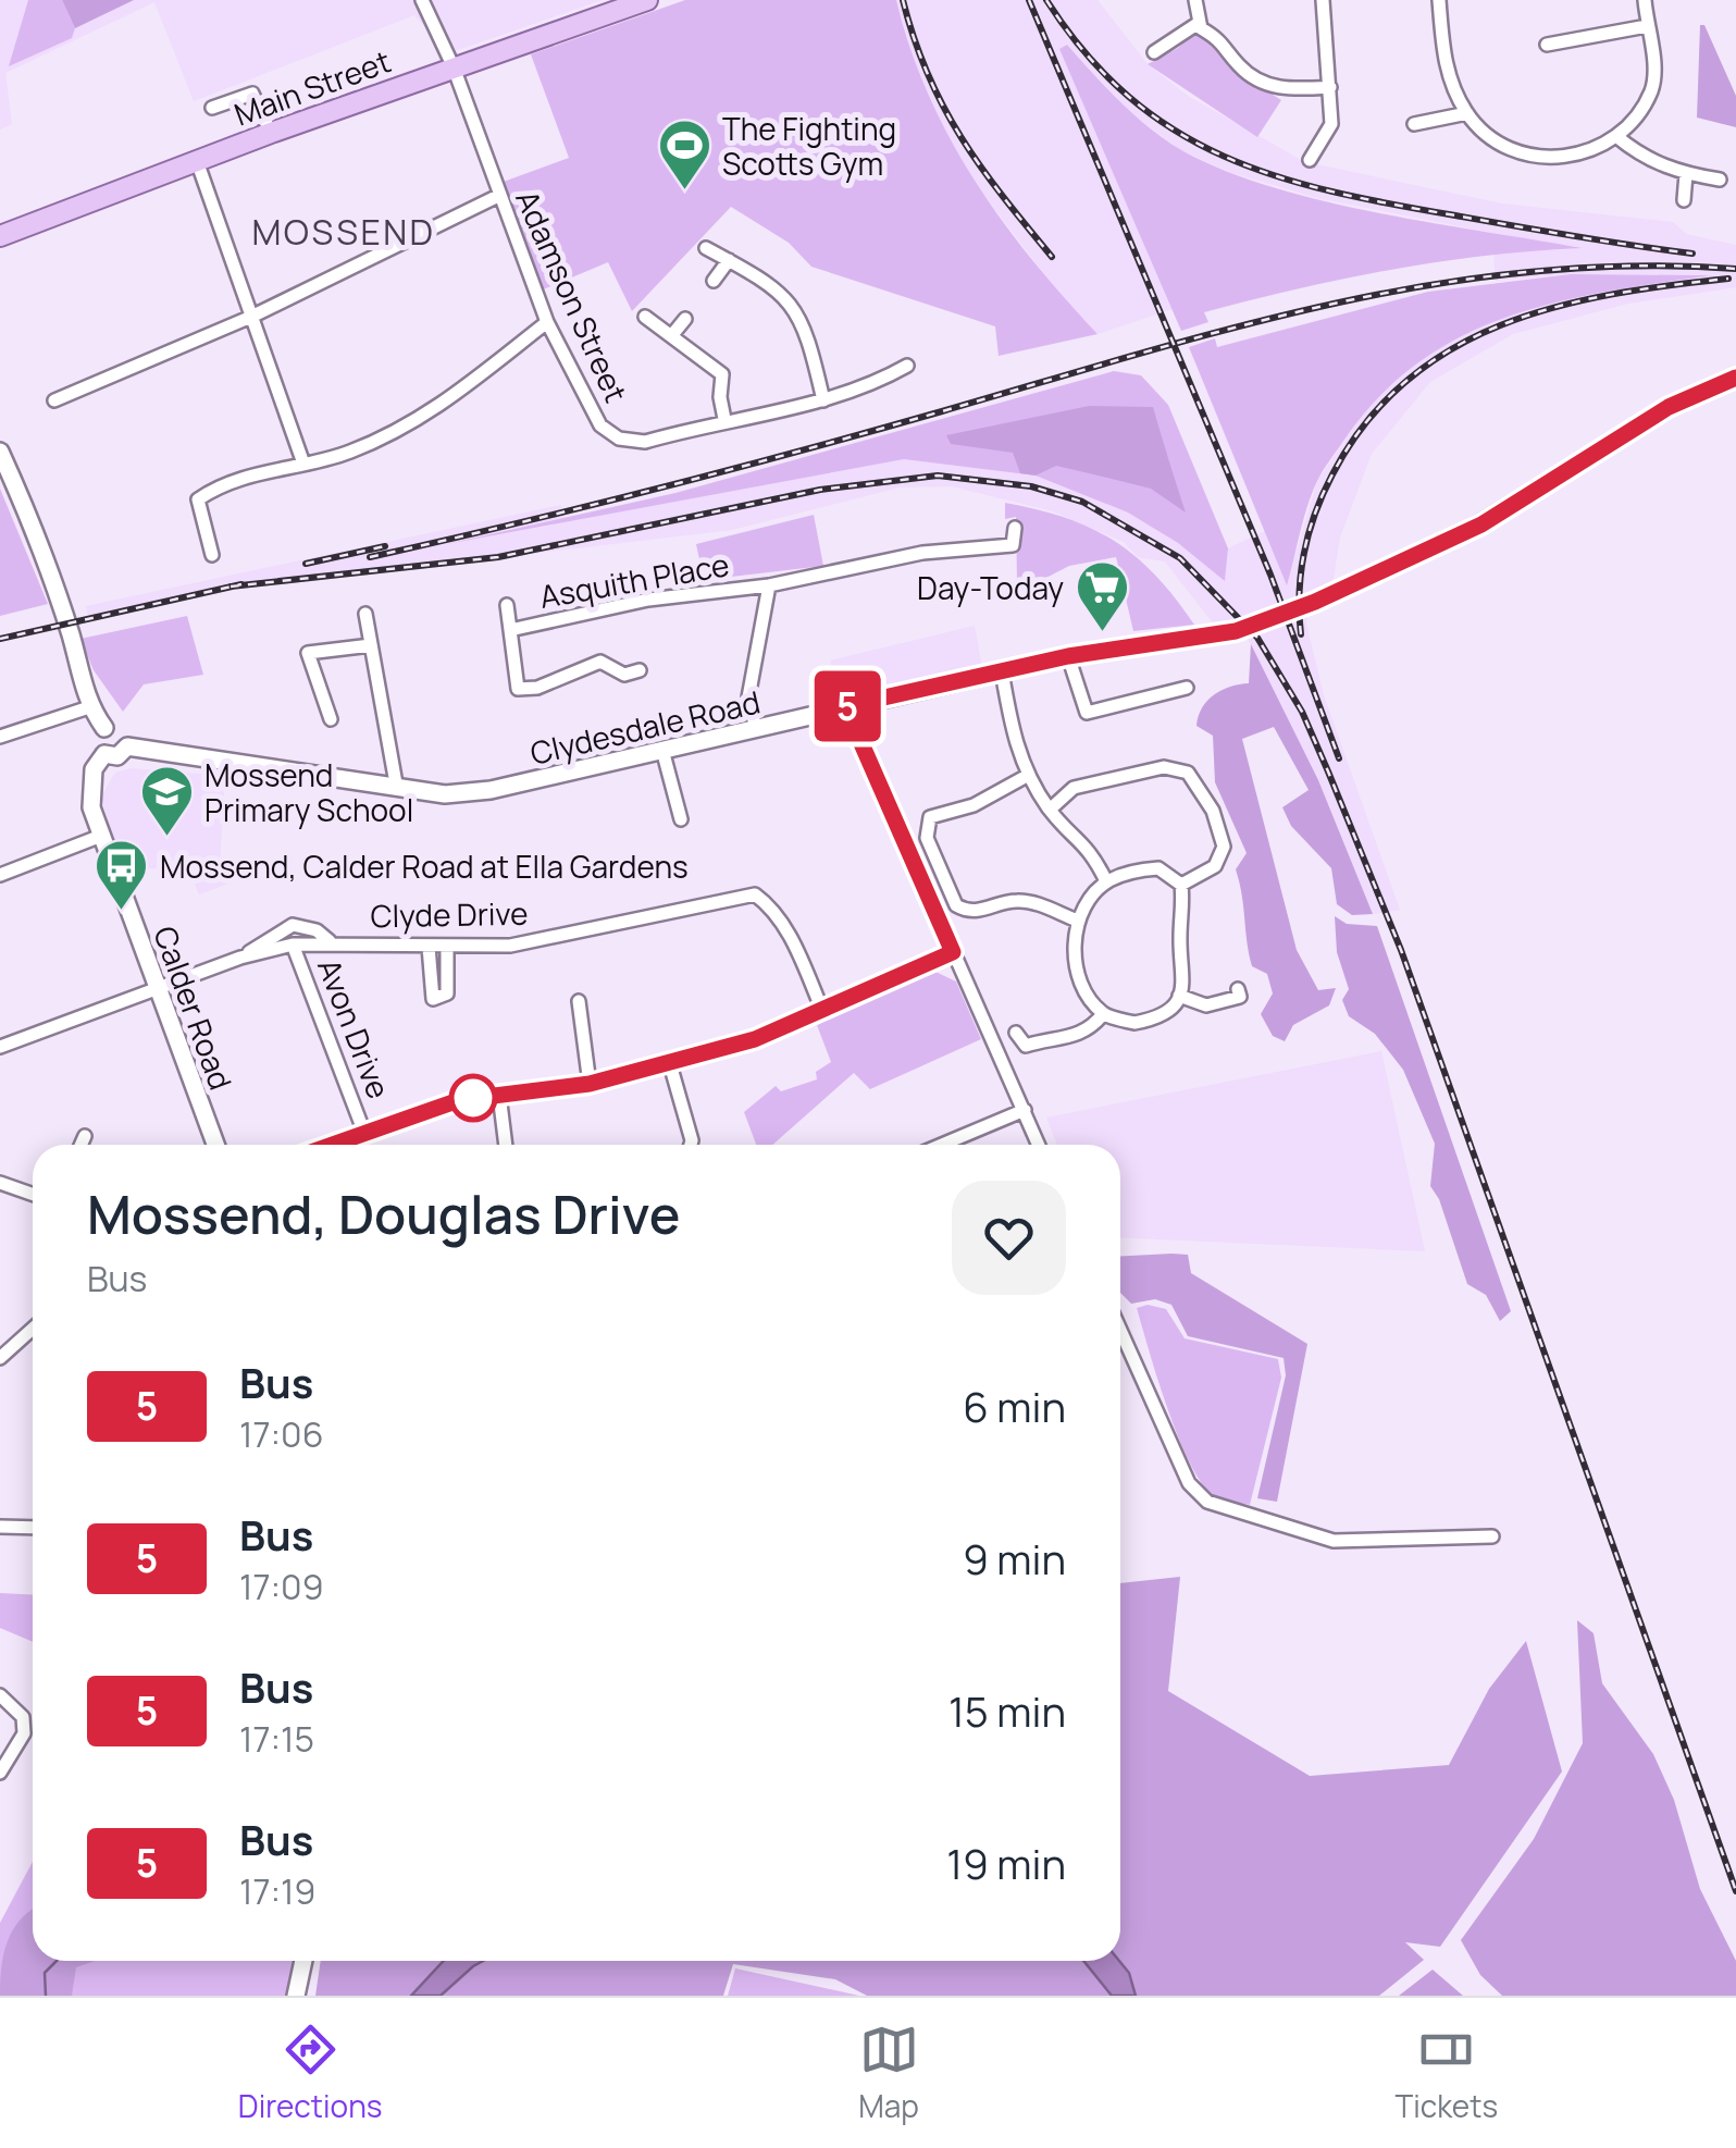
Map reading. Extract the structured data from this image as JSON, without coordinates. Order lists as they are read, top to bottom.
{
  "streets": {
    "main road": ["Main Street", "Clydesdale Road", "Calder Road"],
    "street": [
      "Adamson Street",
      "Asquith Place",
      "Clyde Drive",
      "Avon Drive"
    ]
  },
  "crossings": [
    ["Main Street", "Adamson Street"],
    ["Clydesdale Road", "Calder Road"],
    ["Clyde Drive", "Calder Road"],
    ["Clyde Drive", "Avon Drive"]
  ],
  "districts": ["MOSSEND"],
  "places": {
    "sports": ["The Fighting Scotts Gym"],
    "supermarket": ["Day-Today"],
    "school or university": ["Mossend Primary School"],
    "bus stop": ["Mossend, Calder Road at Ella Gardens"]
  },
  "lines": ["bus line 5"],
  "page": {
    "on_map": "5",
    "heading": ["Mossend, Douglas Drive", "Bus"],
    "list": [
      {
        "mark": "5",
        "name": "Bus",
        "note": "17:06",
        "value": "6 min"
      },
      {
        "mark": "5",
        "name": "Bus",
        "note": "17:09",
        "value": "9 min"
      },
      {
        "mark": "5",
        "name": "Bus",
        "note": "17:15",
        "value": "15 min"
      },
      {
        "mark": "5",
        "name": "Bus",
        "note": "17:19",
        "value": "19 min"
      }
    ],
    "tabs": ["Directions", "Map", "Tickets"]
  }
}
